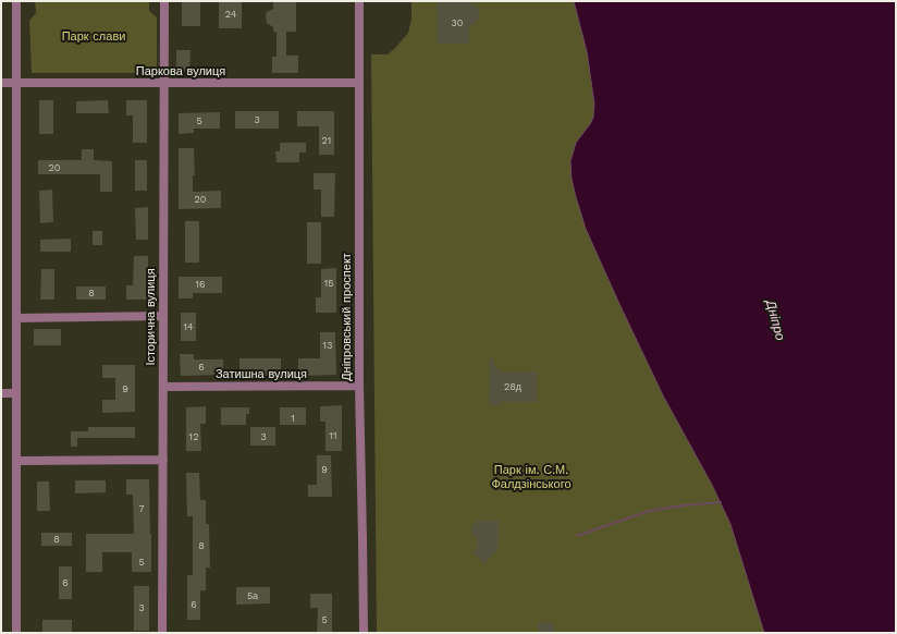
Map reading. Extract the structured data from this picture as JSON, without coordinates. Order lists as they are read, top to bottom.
{
  "streets": {
    "street": [
      "Паркова вулиця",
      "Історична вулиця",
      "Дніпровський проспект",
      "Затишна вулиця"
    ]
  },
  "crossings": [
    ["Паркова вулиця", "Історична вулиця"],
    ["Паркова вулиця", "Дніпровський проспект"],
    ["Історична вулиця", "Затишна вулиця"],
    ["Дніпровський проспект", "Затишна вулиця"]
  ],
  "water": ["Дніпро"],
  "parks": ["Парк слави", "Парк ім. С.М. Фалдзінського"],
  "house_numbers": [
    "24",
    "30",
    "3",
    "5",
    "21",
    "20",
    "20",
    "15",
    "16",
    "8",
    "14",
    "13",
    "6",
    "28д",
    "9",
    "1",
    "11",
    "12",
    "3",
    "9",
    "7",
    "8",
    "8",
    "5",
    "6",
    "5а",
    "6",
    "3",
    "5"
  ]
}
